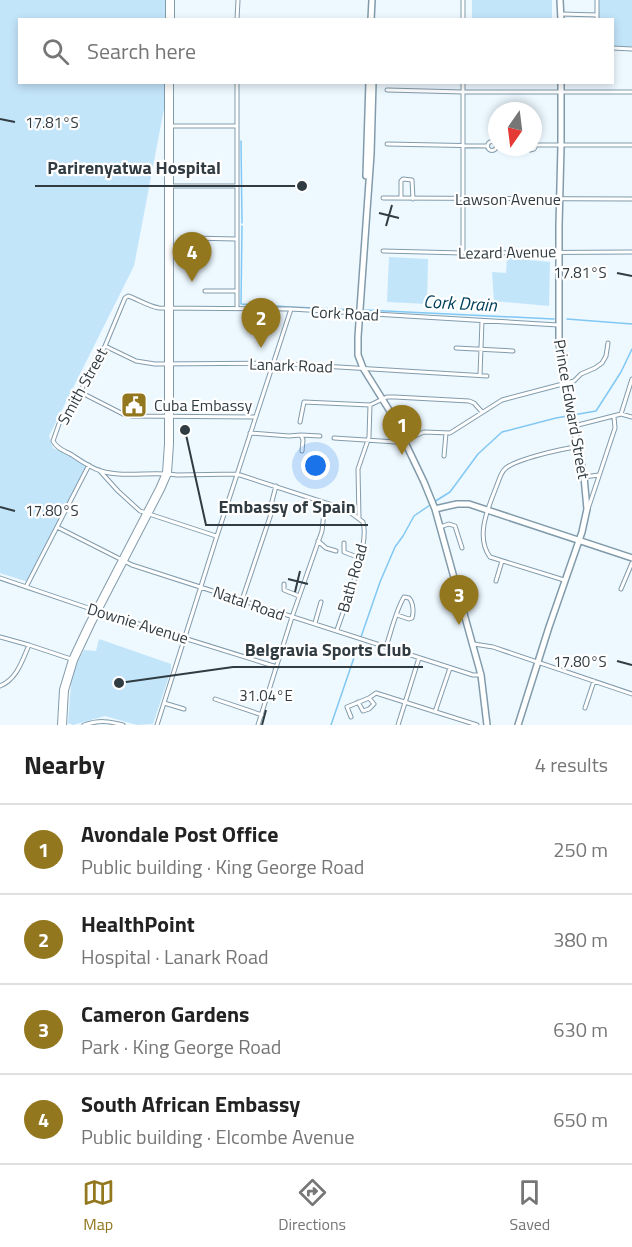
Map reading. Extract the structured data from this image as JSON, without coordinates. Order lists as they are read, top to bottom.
{
  "streets": {
    "main road": ["Prince Edward Street"],
    "street": [
      "Lawson Avenue",
      "Lezard Avenue",
      "Cork Road",
      "Lanark Road",
      "Smith Street",
      "Bath Road",
      "Natal Road",
      "Downie Avenue"
    ]
  },
  "crossings": [
    ["Lawson Avenue", "Prince Edward Street"],
    ["Lezard Avenue", "Prince Edward Street"],
    ["Cork Road", "Smith Street"],
    ["Cork Road", "Prince Edward Street"],
    ["Lanark Road", "Smith Street"],
    ["Smith Street", "Bath Road"],
    ["Bath Road", "Natal Road"]
  ],
  "water": ["Cork Drain"],
  "places": {
    "other": ["Parirenyatwa Hospital", "Embassy of Spain", "Belgravia Sports Club"],
    "public building": ["Cuba Embassy"]
  },
  "north": "bottom",
  "page": {
    "search": "Search here",
    "pins": [
      "4",
      "2",
      "1",
      "3"
    ],
    "heading": ["Nearby", "4 results"],
    "list": [
      {
        "mark": "1",
        "name": "Avondale Post Office",
        "note": "Public building · King George Road",
        "value": "250 m"
      },
      {
        "mark": "2",
        "name": "HealthPoint",
        "note": "Hospital · Lanark Road",
        "value": "380 m"
      },
      {
        "mark": "3",
        "name": "Cameron Gardens",
        "note": "Park · King George Road",
        "value": "630 m"
      },
      {
        "mark": "4",
        "name": "South African Embassy",
        "note": "Public building · Elcombe Avenue",
        "value": "650 m"
      }
    ],
    "nav": ["Map", "Directions", "Saved"]
  },
  "coordinates": ["17.81°S", "17.80°S", "31.04°E"]
}
